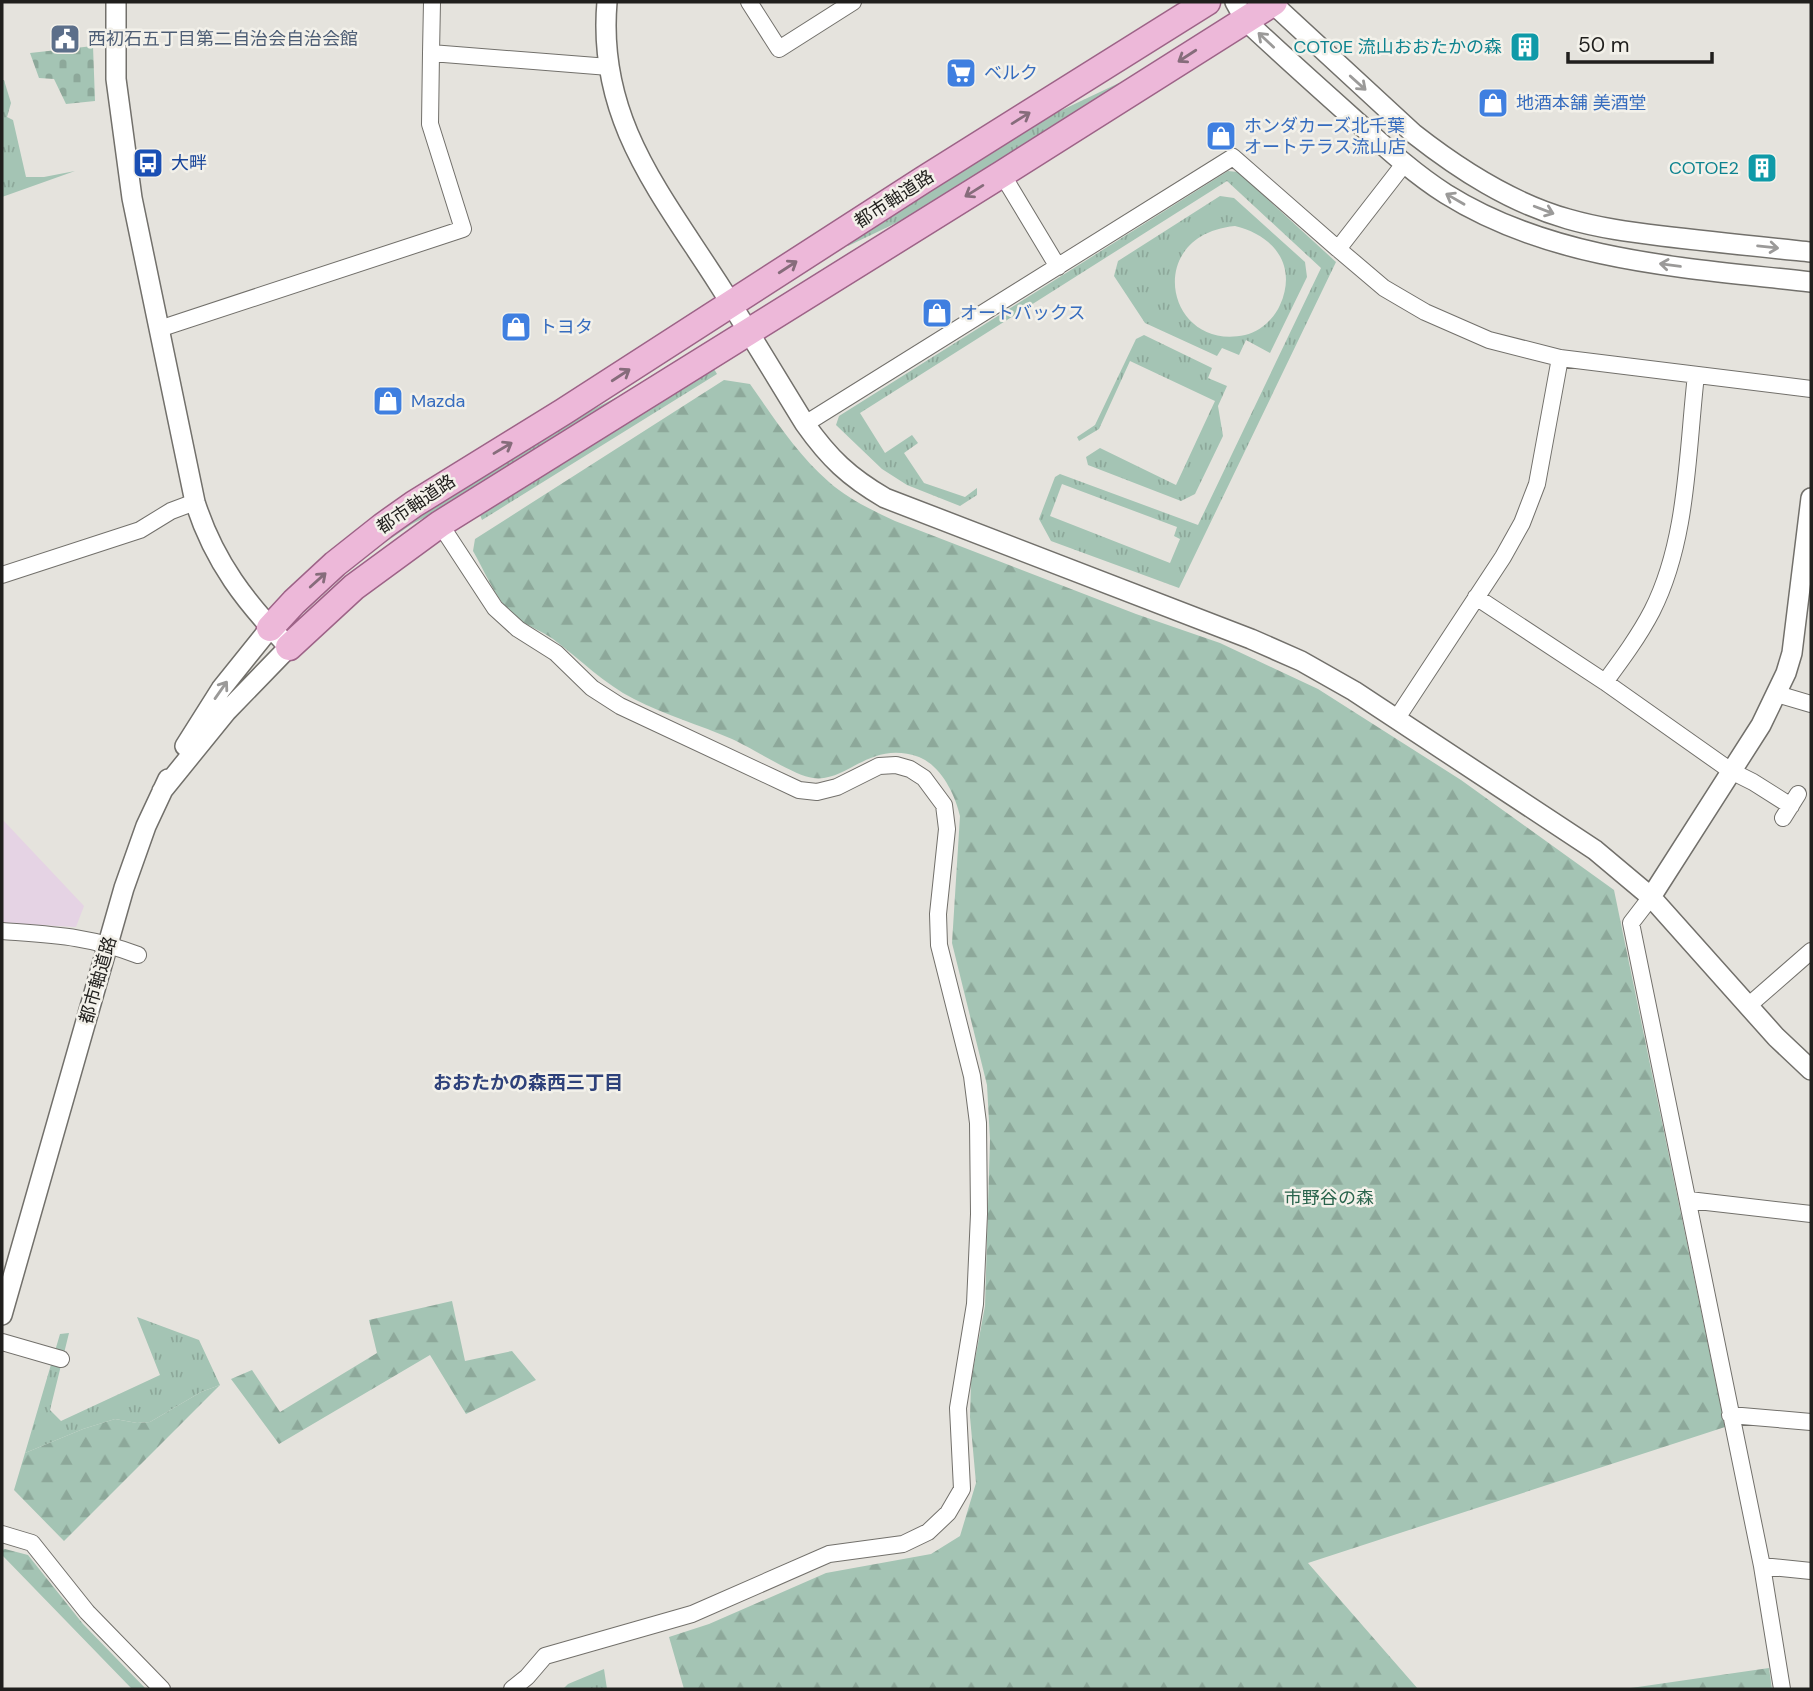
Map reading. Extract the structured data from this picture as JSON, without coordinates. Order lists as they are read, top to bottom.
{
  "streets": {
    "main road": ["都市軸道路"]
  },
  "districts": ["おおたかの森西三丁目"],
  "parks": ["市野谷の森"],
  "places": {
    "public building": ["西初石五丁目第二自治会自治会館"],
    "building": ["COTOE 流山おおたかの森", "COTOE2"],
    "supermarket": ["ベルク"],
    "shop": [
      "地酒本舗 美酒堂",
      "ホンダカーズ北千葉 オートテラス流山店",
      "オートバックス",
      "トヨタ",
      "Mazda"
    ],
    "bus stop": ["大畔"]
  },
  "scale_bar": "50 m"
}
